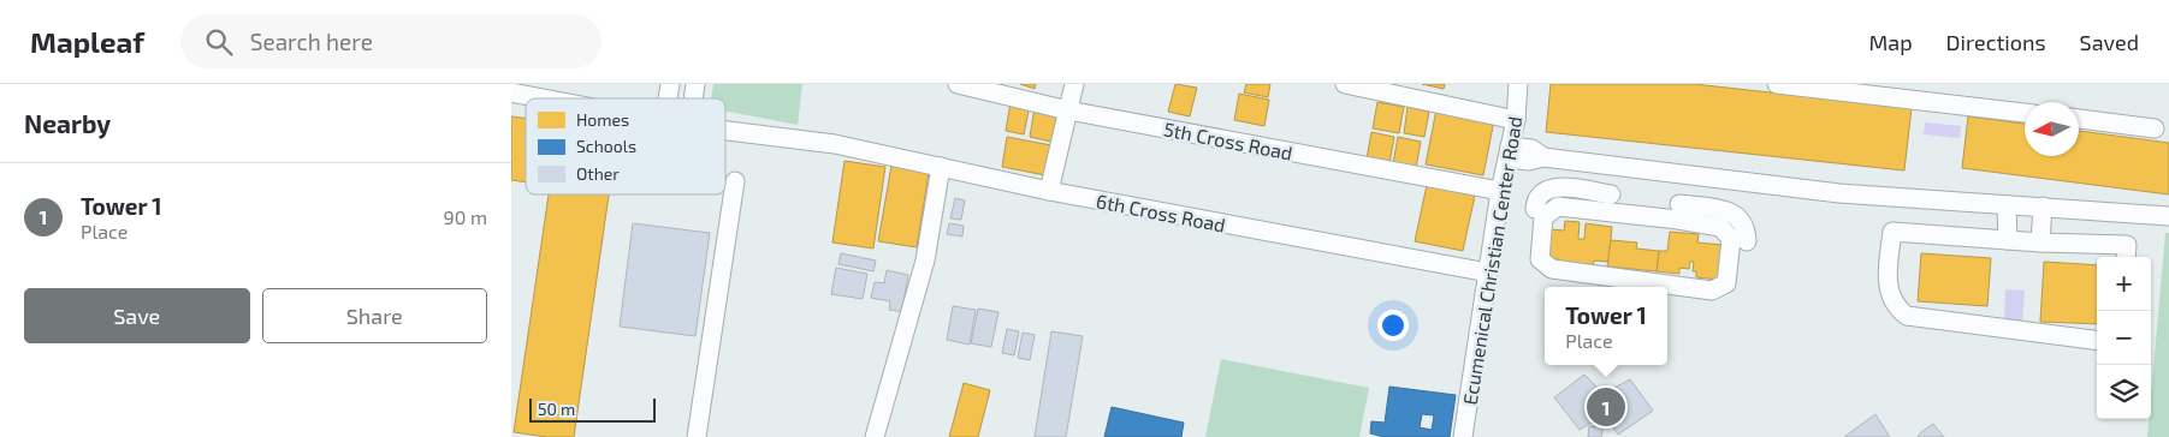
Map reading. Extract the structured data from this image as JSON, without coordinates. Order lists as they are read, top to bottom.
{
  "streets": {
    "street": ["5th Cross Road", "6th Cross Road", "Ecumenical Christian Center Road"]
  },
  "crossings": [
    ["5th Cross Road", "Ecumenical Christian Center Road"],
    ["6th Cross Road", "Ecumenical Christian Center Road"]
  ],
  "legend": ["Homes", "Schools", "Other"],
  "scale_bar": "50 m",
  "north": "left",
  "page": {
    "header": "Mapleaf",
    "search": "Search here",
    "nav": ["Map", "Directions", "Saved"],
    "heading": "Nearby",
    "list": [
      {
        "mark": "1",
        "name": "Tower 1",
        "note": "Place",
        "value": "90 m"
      }
    ],
    "map_buttons": ["+", "−"],
    "buttons": ["Save", "Share"],
    "popup": ["Tower 1", "Place"],
    "pins": "1",
    "scale": "50 m"
  }
}
